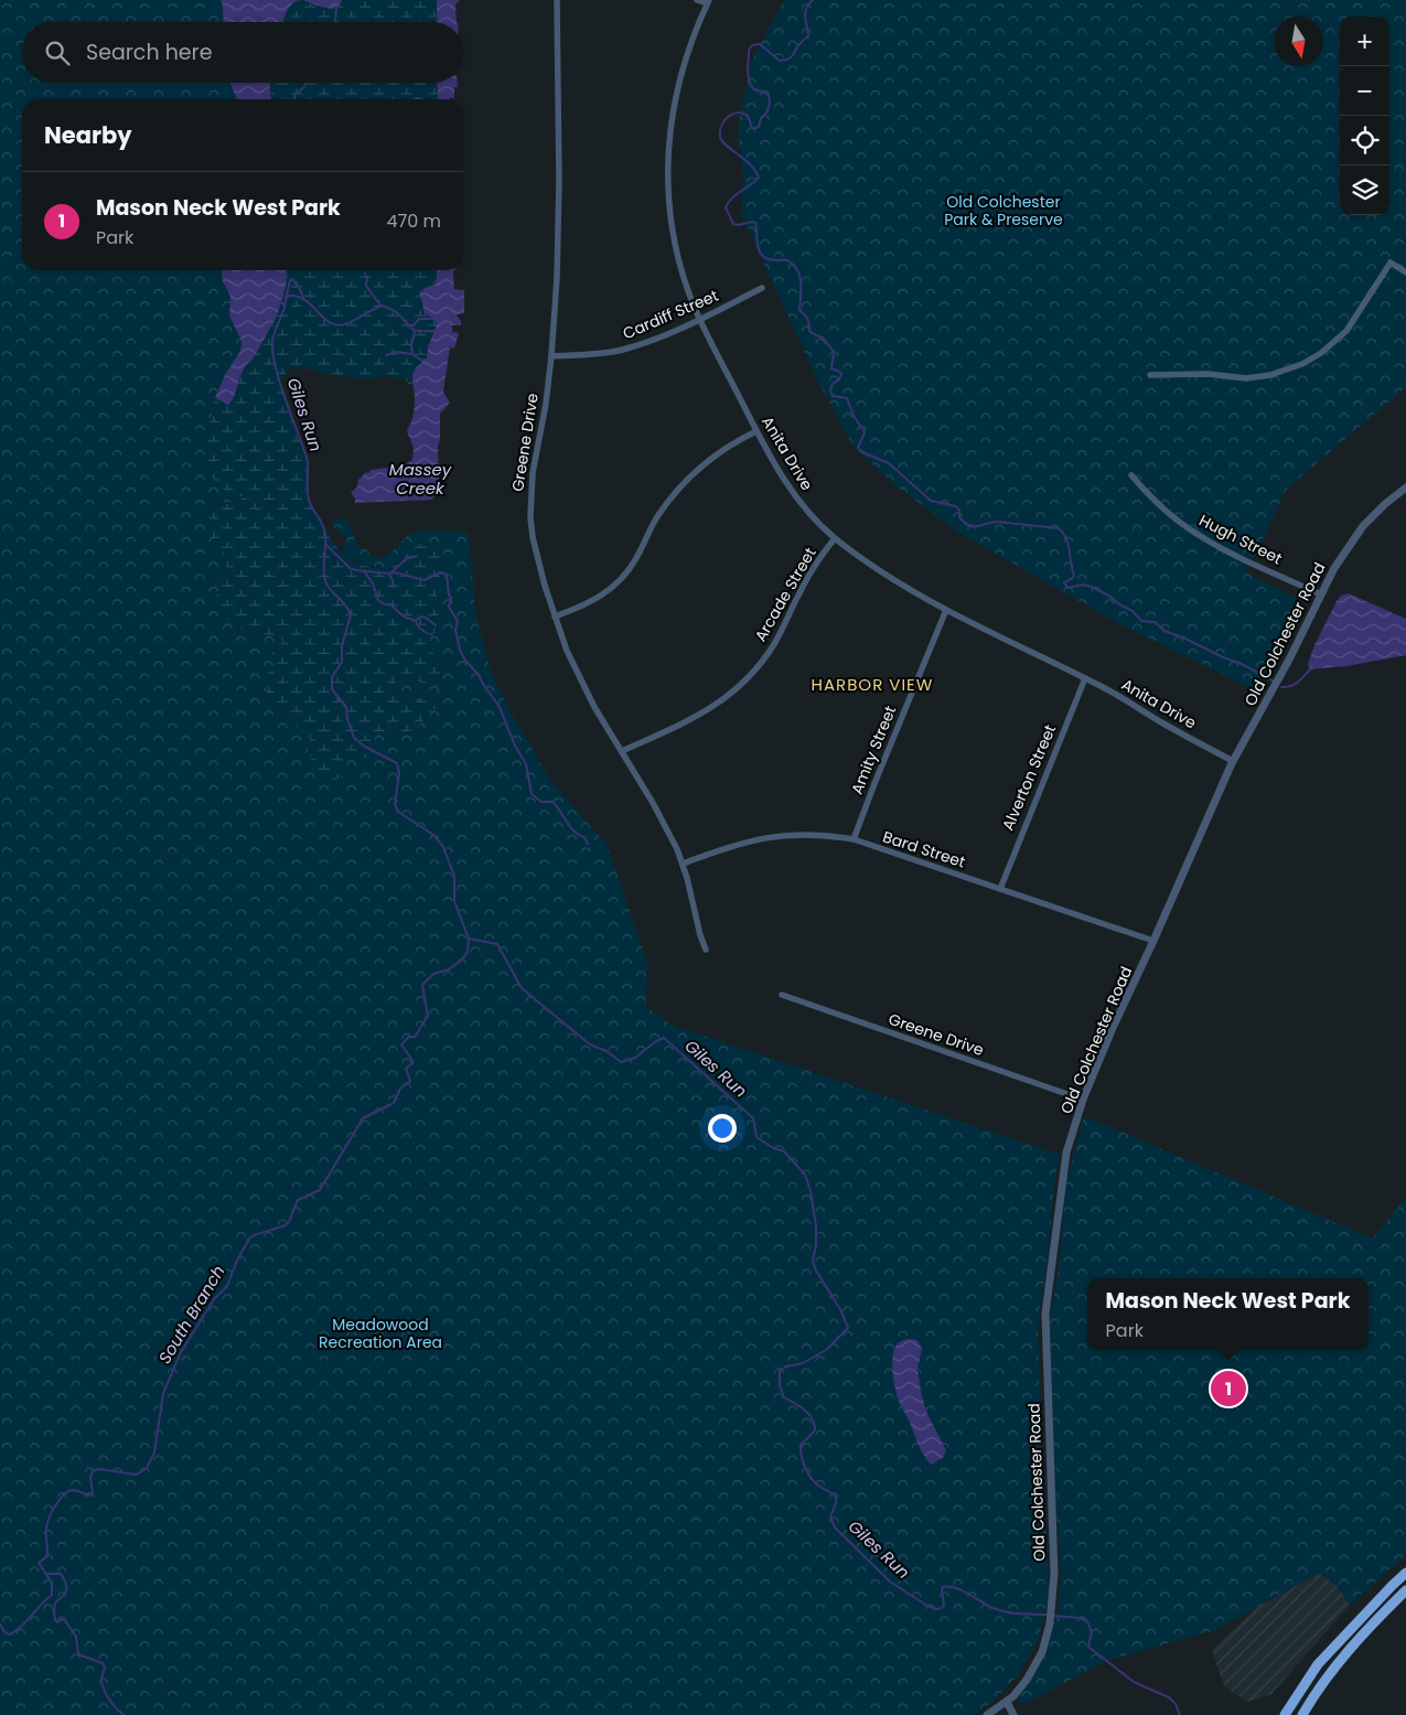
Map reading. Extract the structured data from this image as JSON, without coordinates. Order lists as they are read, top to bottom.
{
  "streets": {
    "street": [
      "Cardiff Street",
      "Greene Drive",
      "Anita Drive",
      "Hugh Street",
      "Arcade Street",
      "Old Colchester Road",
      "Amity Street",
      "Alverton Street",
      "Bard Street"
    ]
  },
  "crossings": [
    ["Cardiff Street", "Greene Drive"],
    ["Cardiff Street", "Anita Drive"],
    ["Greene Drive", "Arcade Street"],
    ["Greene Drive", "Old Colchester Road"],
    ["Greene Drive", "Bard Street"],
    ["Anita Drive", "Arcade Street"],
    ["Anita Drive", "Old Colchester Road"],
    ["Anita Drive", "Amity Street"],
    ["Anita Drive", "Alverton Street"],
    ["Hugh Street", "Old Colchester Road"],
    ["Old Colchester Road", "Bard Street"],
    ["Amity Street", "Bard Street"],
    ["Alverton Street", "Bard Street"]
  ],
  "districts": ["HARBOR VIEW"],
  "water": ["Giles Run", "Massey Creek", "South Branch"],
  "parks": ["Old Colchester Park & Preserve", "Meadowood Recreation Area"],
  "north": "bottom",
  "page": {
    "map_buttons": ["+", "−"],
    "search": "Search here",
    "heading": "Nearby",
    "list": [
      {
        "mark": "1",
        "name": "Mason Neck West Park",
        "note": "Park",
        "value": "470 m"
      }
    ],
    "popup": ["Mason Neck West Park", "Park"],
    "pins": "1"
  }
}
